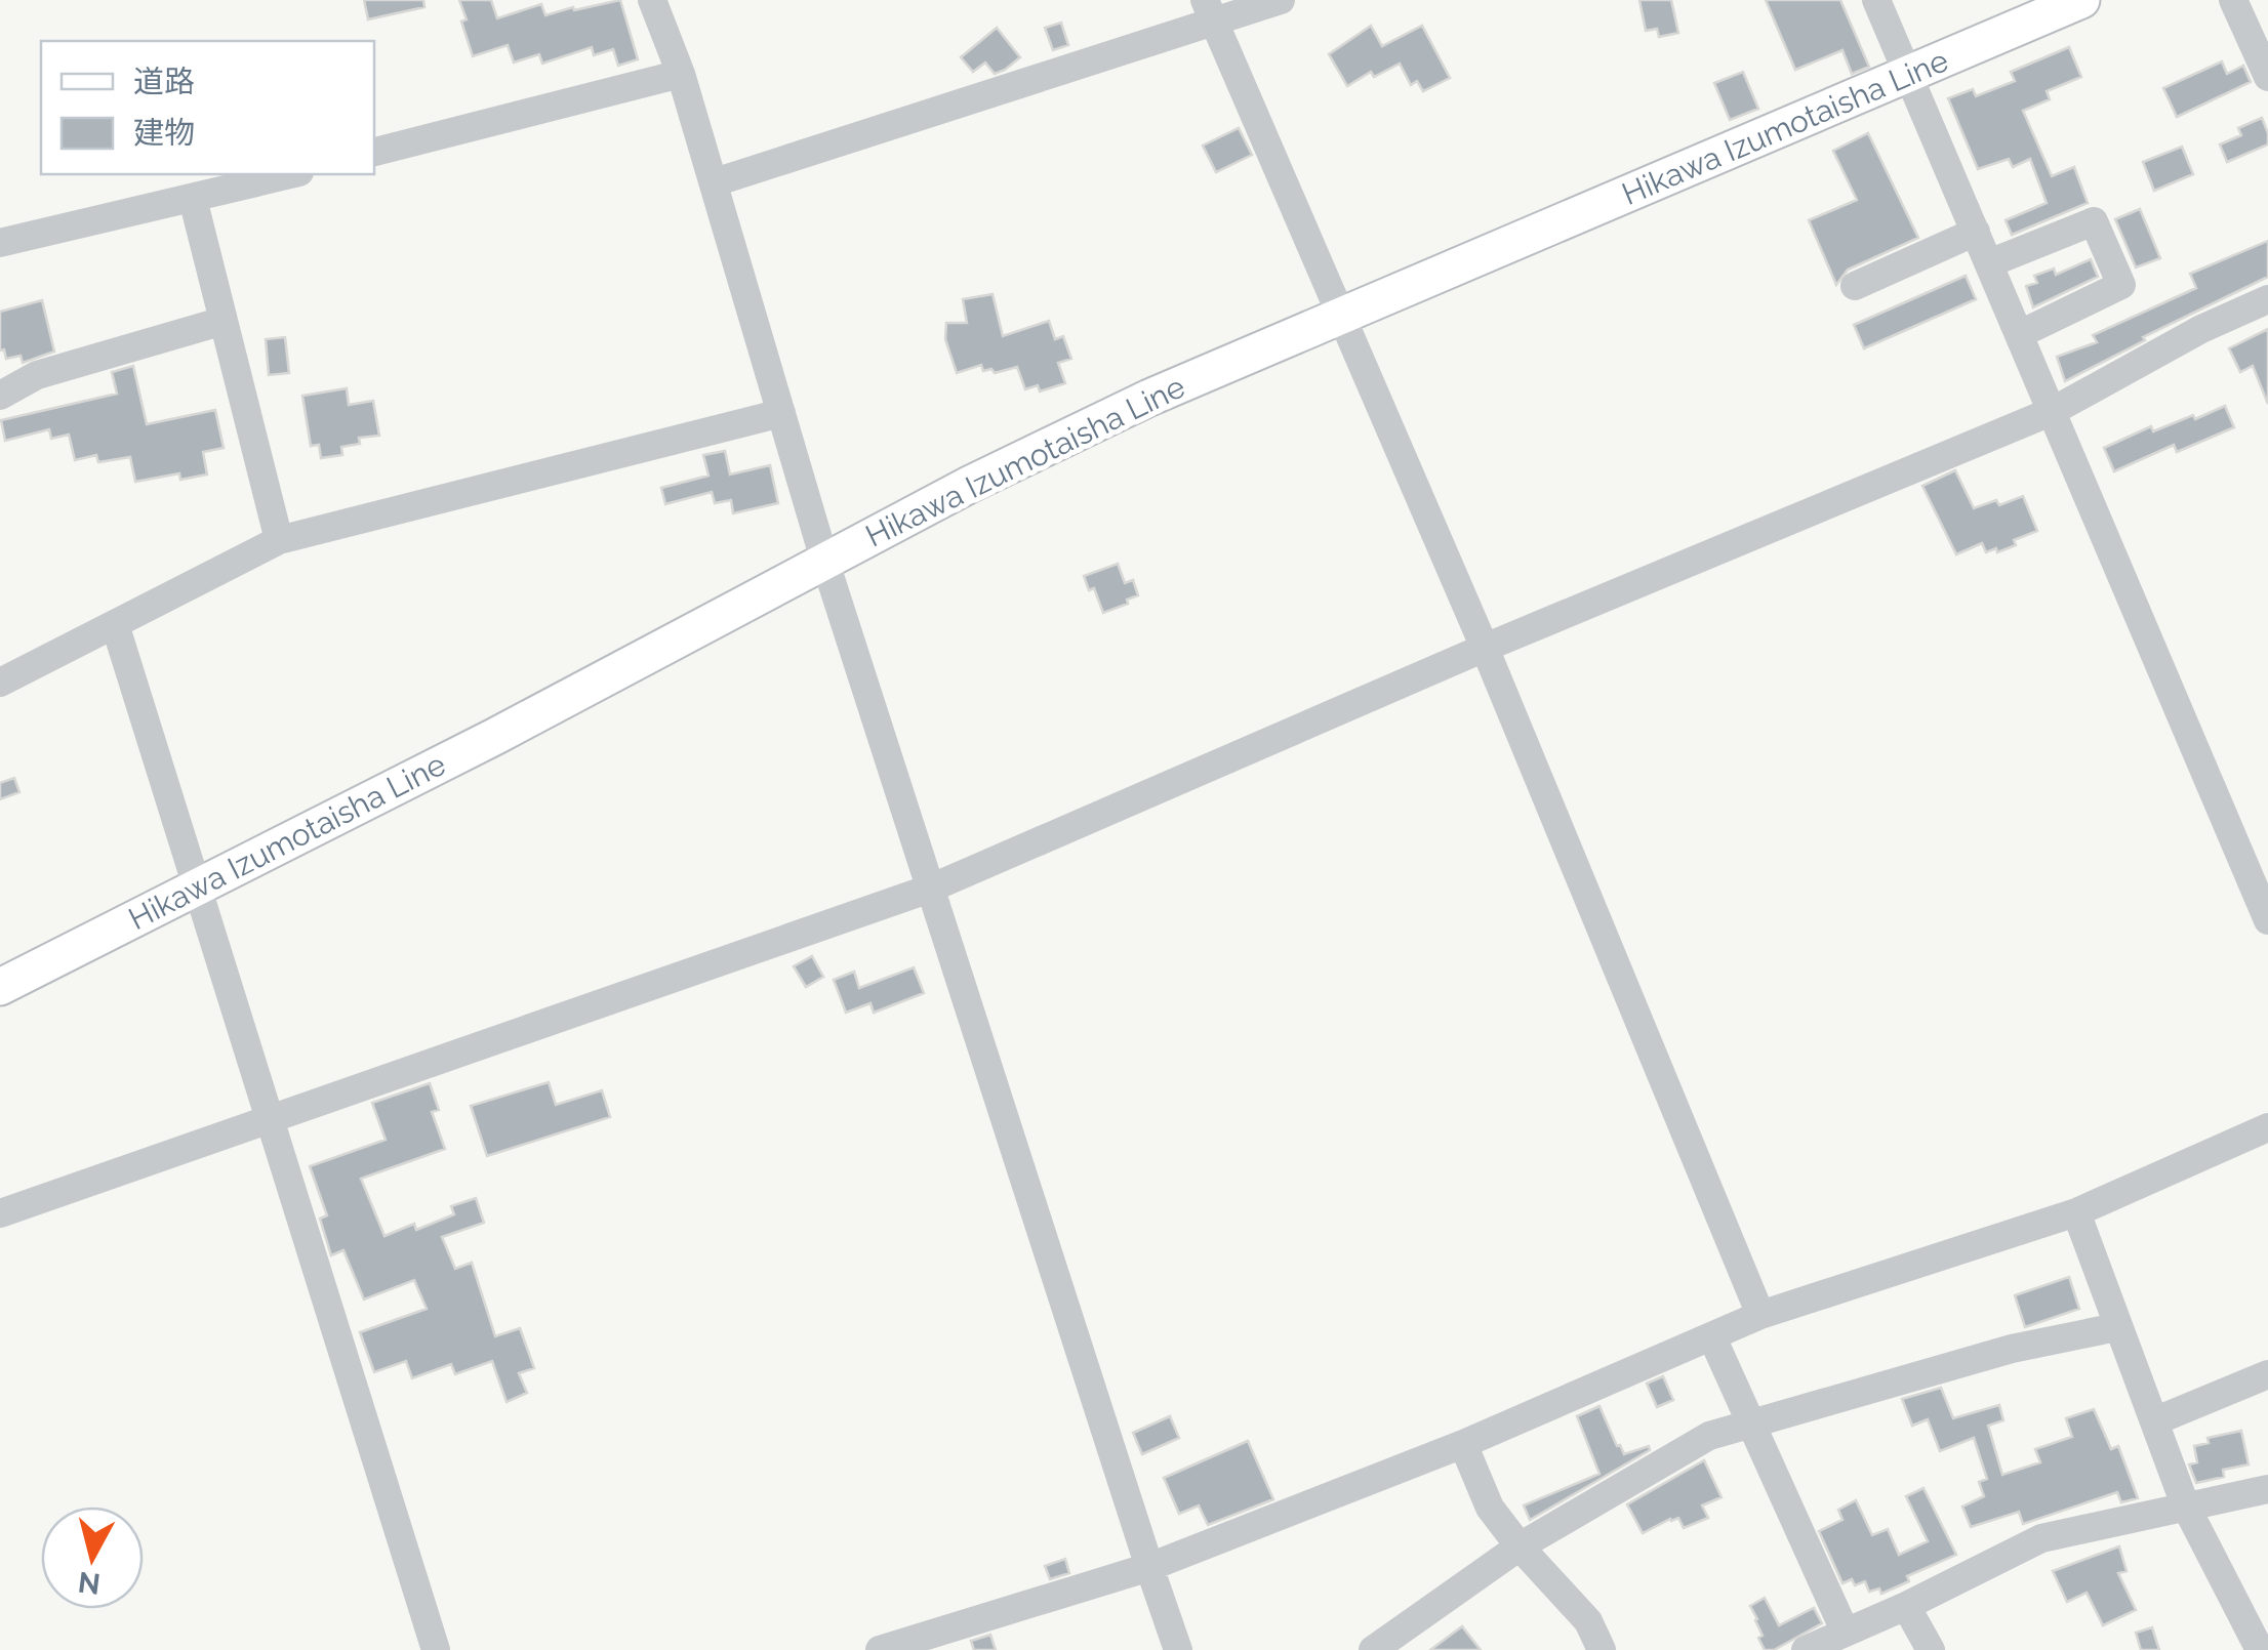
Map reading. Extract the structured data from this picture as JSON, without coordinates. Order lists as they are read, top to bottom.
{
  "streets": {
    "main road": ["Hikawa Izumotaisha Line"]
  },
  "legend": ["道路", "建物"],
  "north": "bottom"
}
